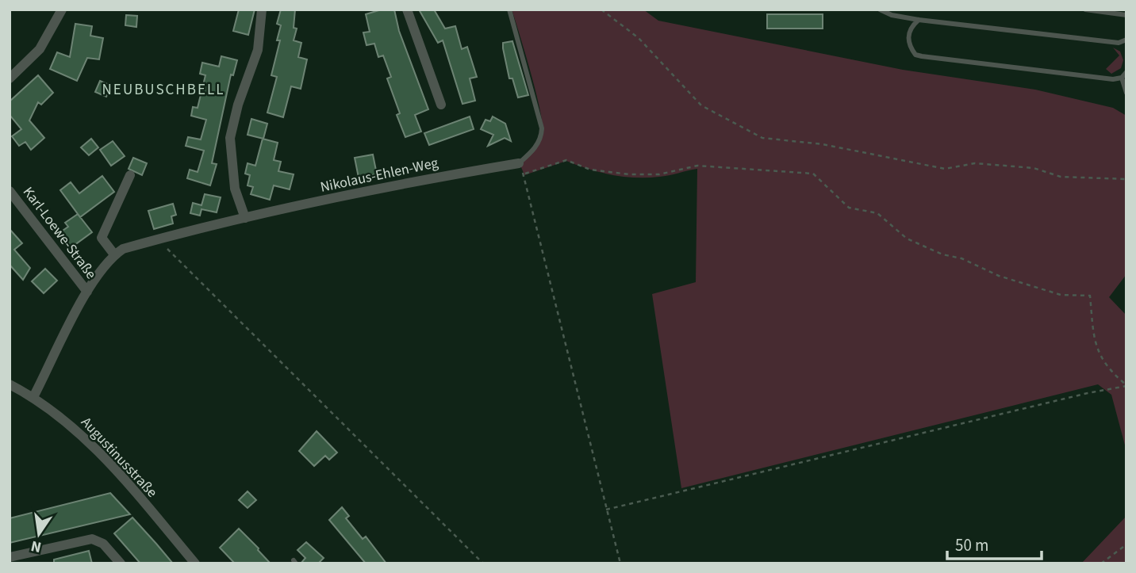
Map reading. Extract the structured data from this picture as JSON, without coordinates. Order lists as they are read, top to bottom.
{
  "streets": {
    "street": ["Nikolaus-Ehlen-Weg", "Karl-Loewe-Straße", "Augustinusstraße"]
  },
  "districts": ["NEUBUSCHBELL"],
  "scale_bar": "50 m",
  "north": "bottom"
}
